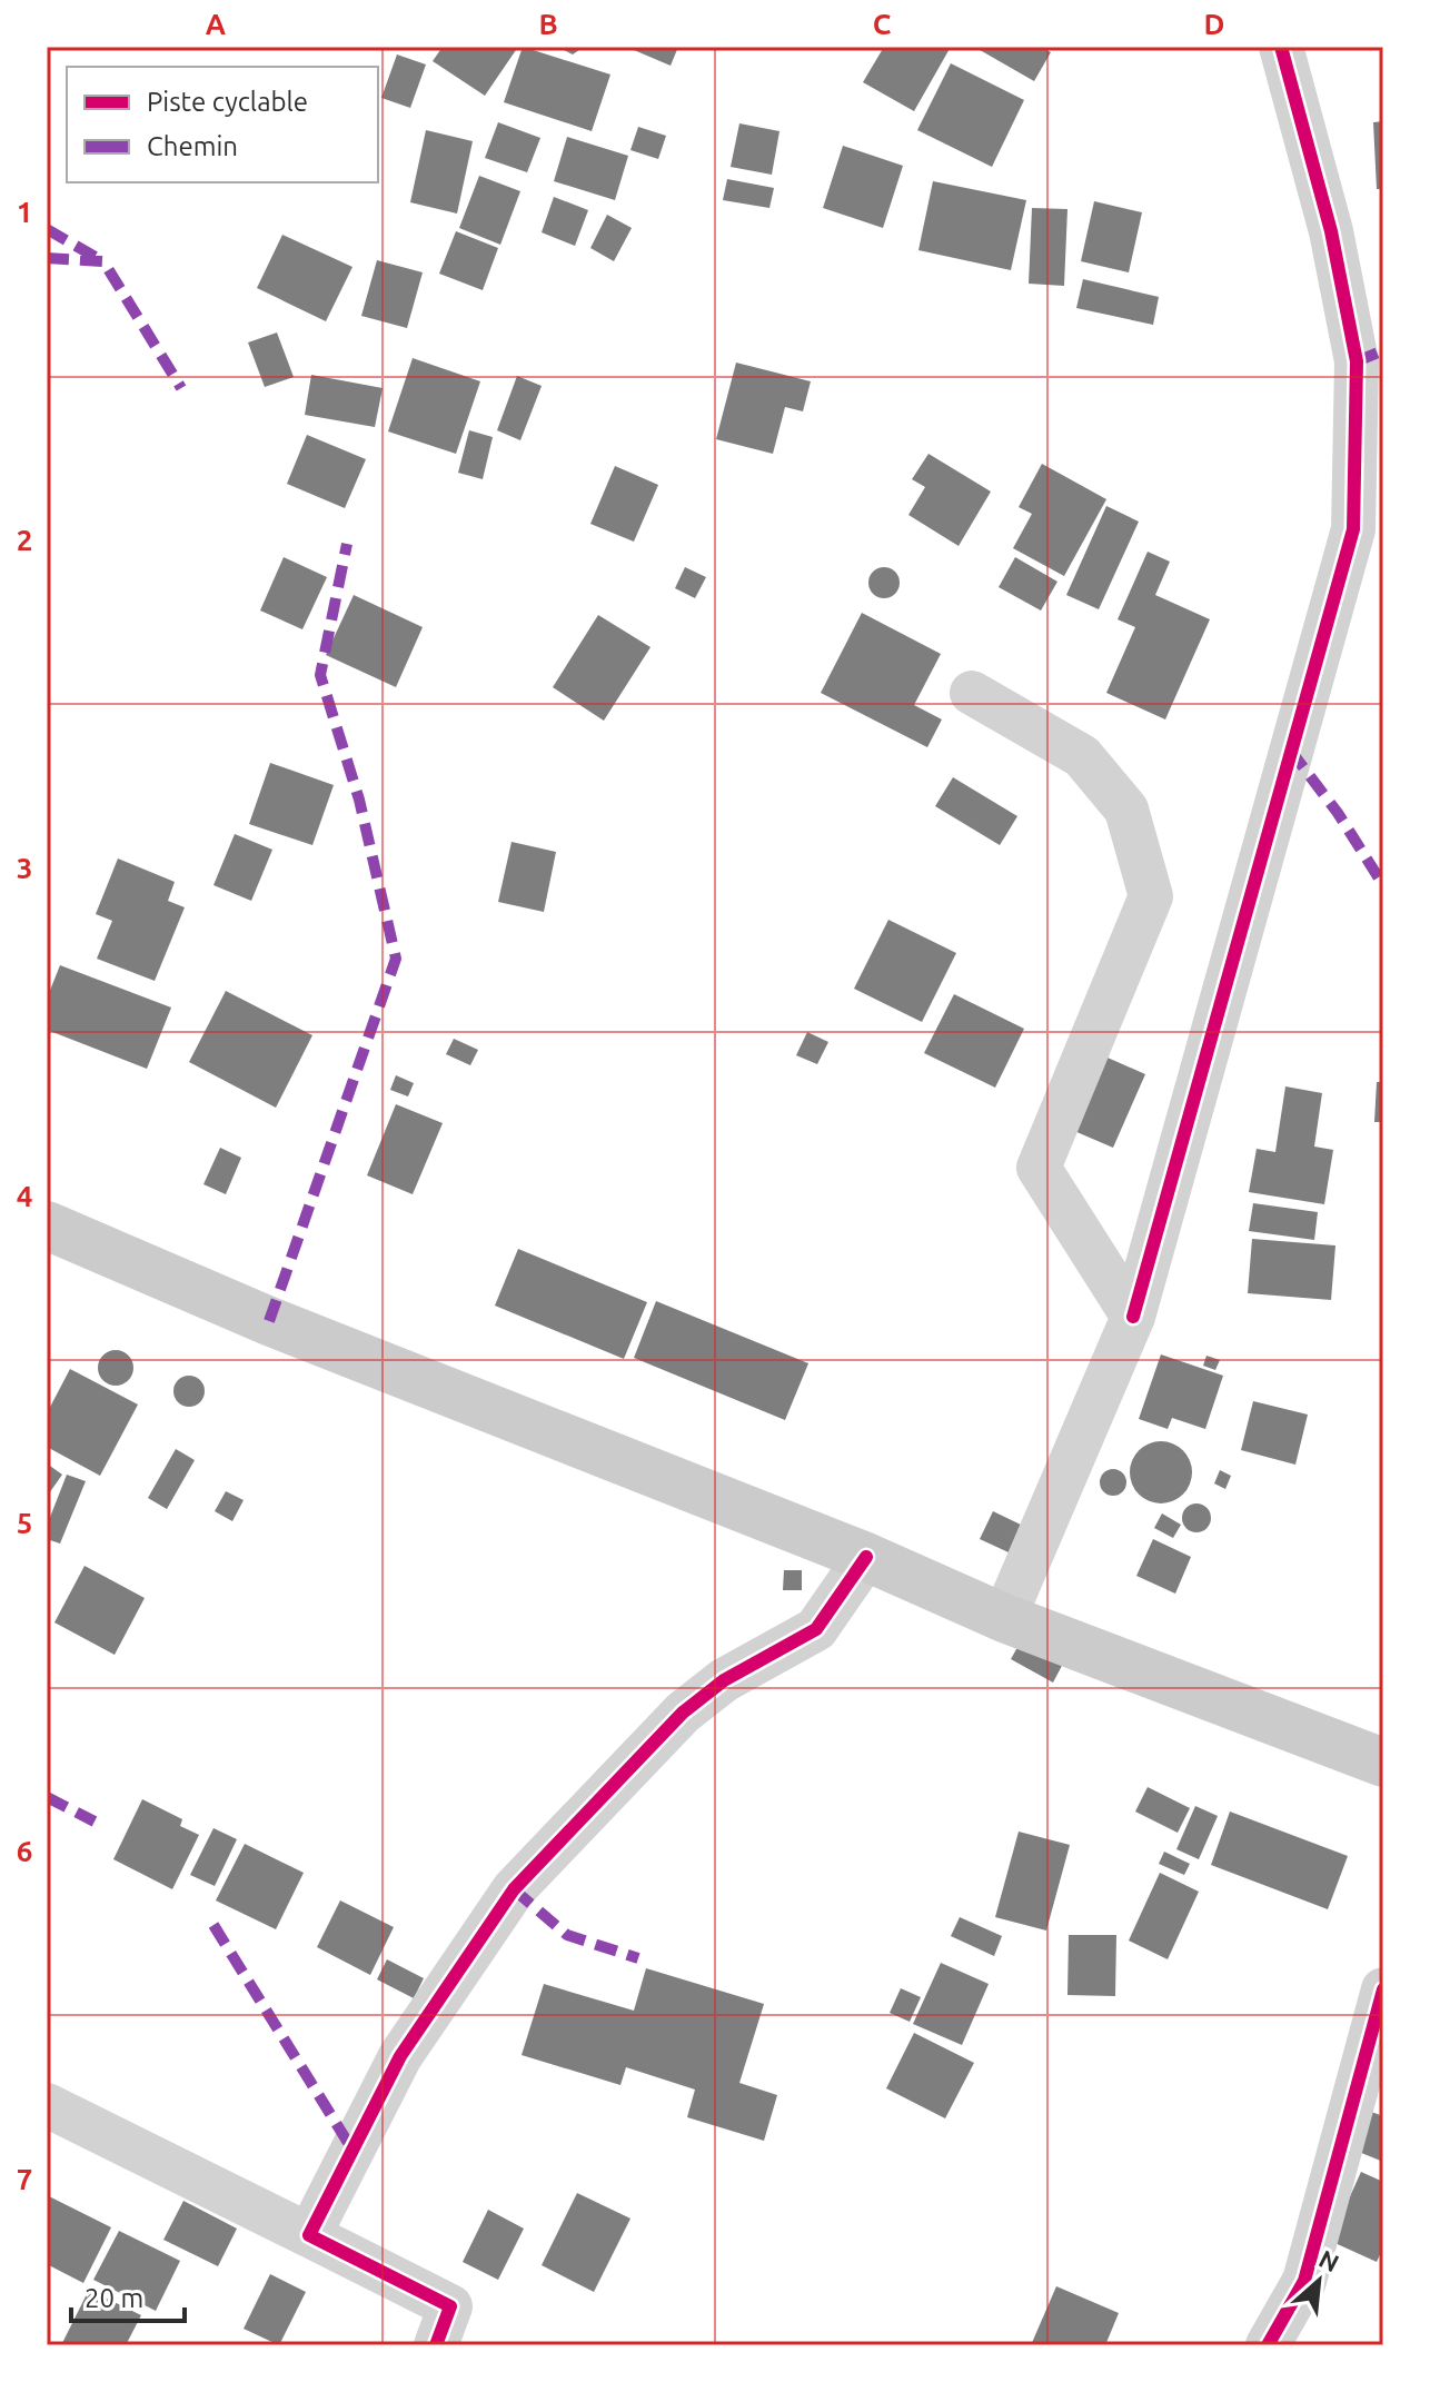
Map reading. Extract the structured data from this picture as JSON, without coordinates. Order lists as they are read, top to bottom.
{
  "legend": ["Piste cyclable", "Chemin"],
  "scale_bar": "20 m",
  "north": "top right",
  "grid": {
    "columns": [
      "A",
      "B",
      "C",
      "D"
    ],
    "rows": [
      "1",
      "2",
      "3",
      "4",
      "5",
      "6",
      "7"
    ]
  }
}
